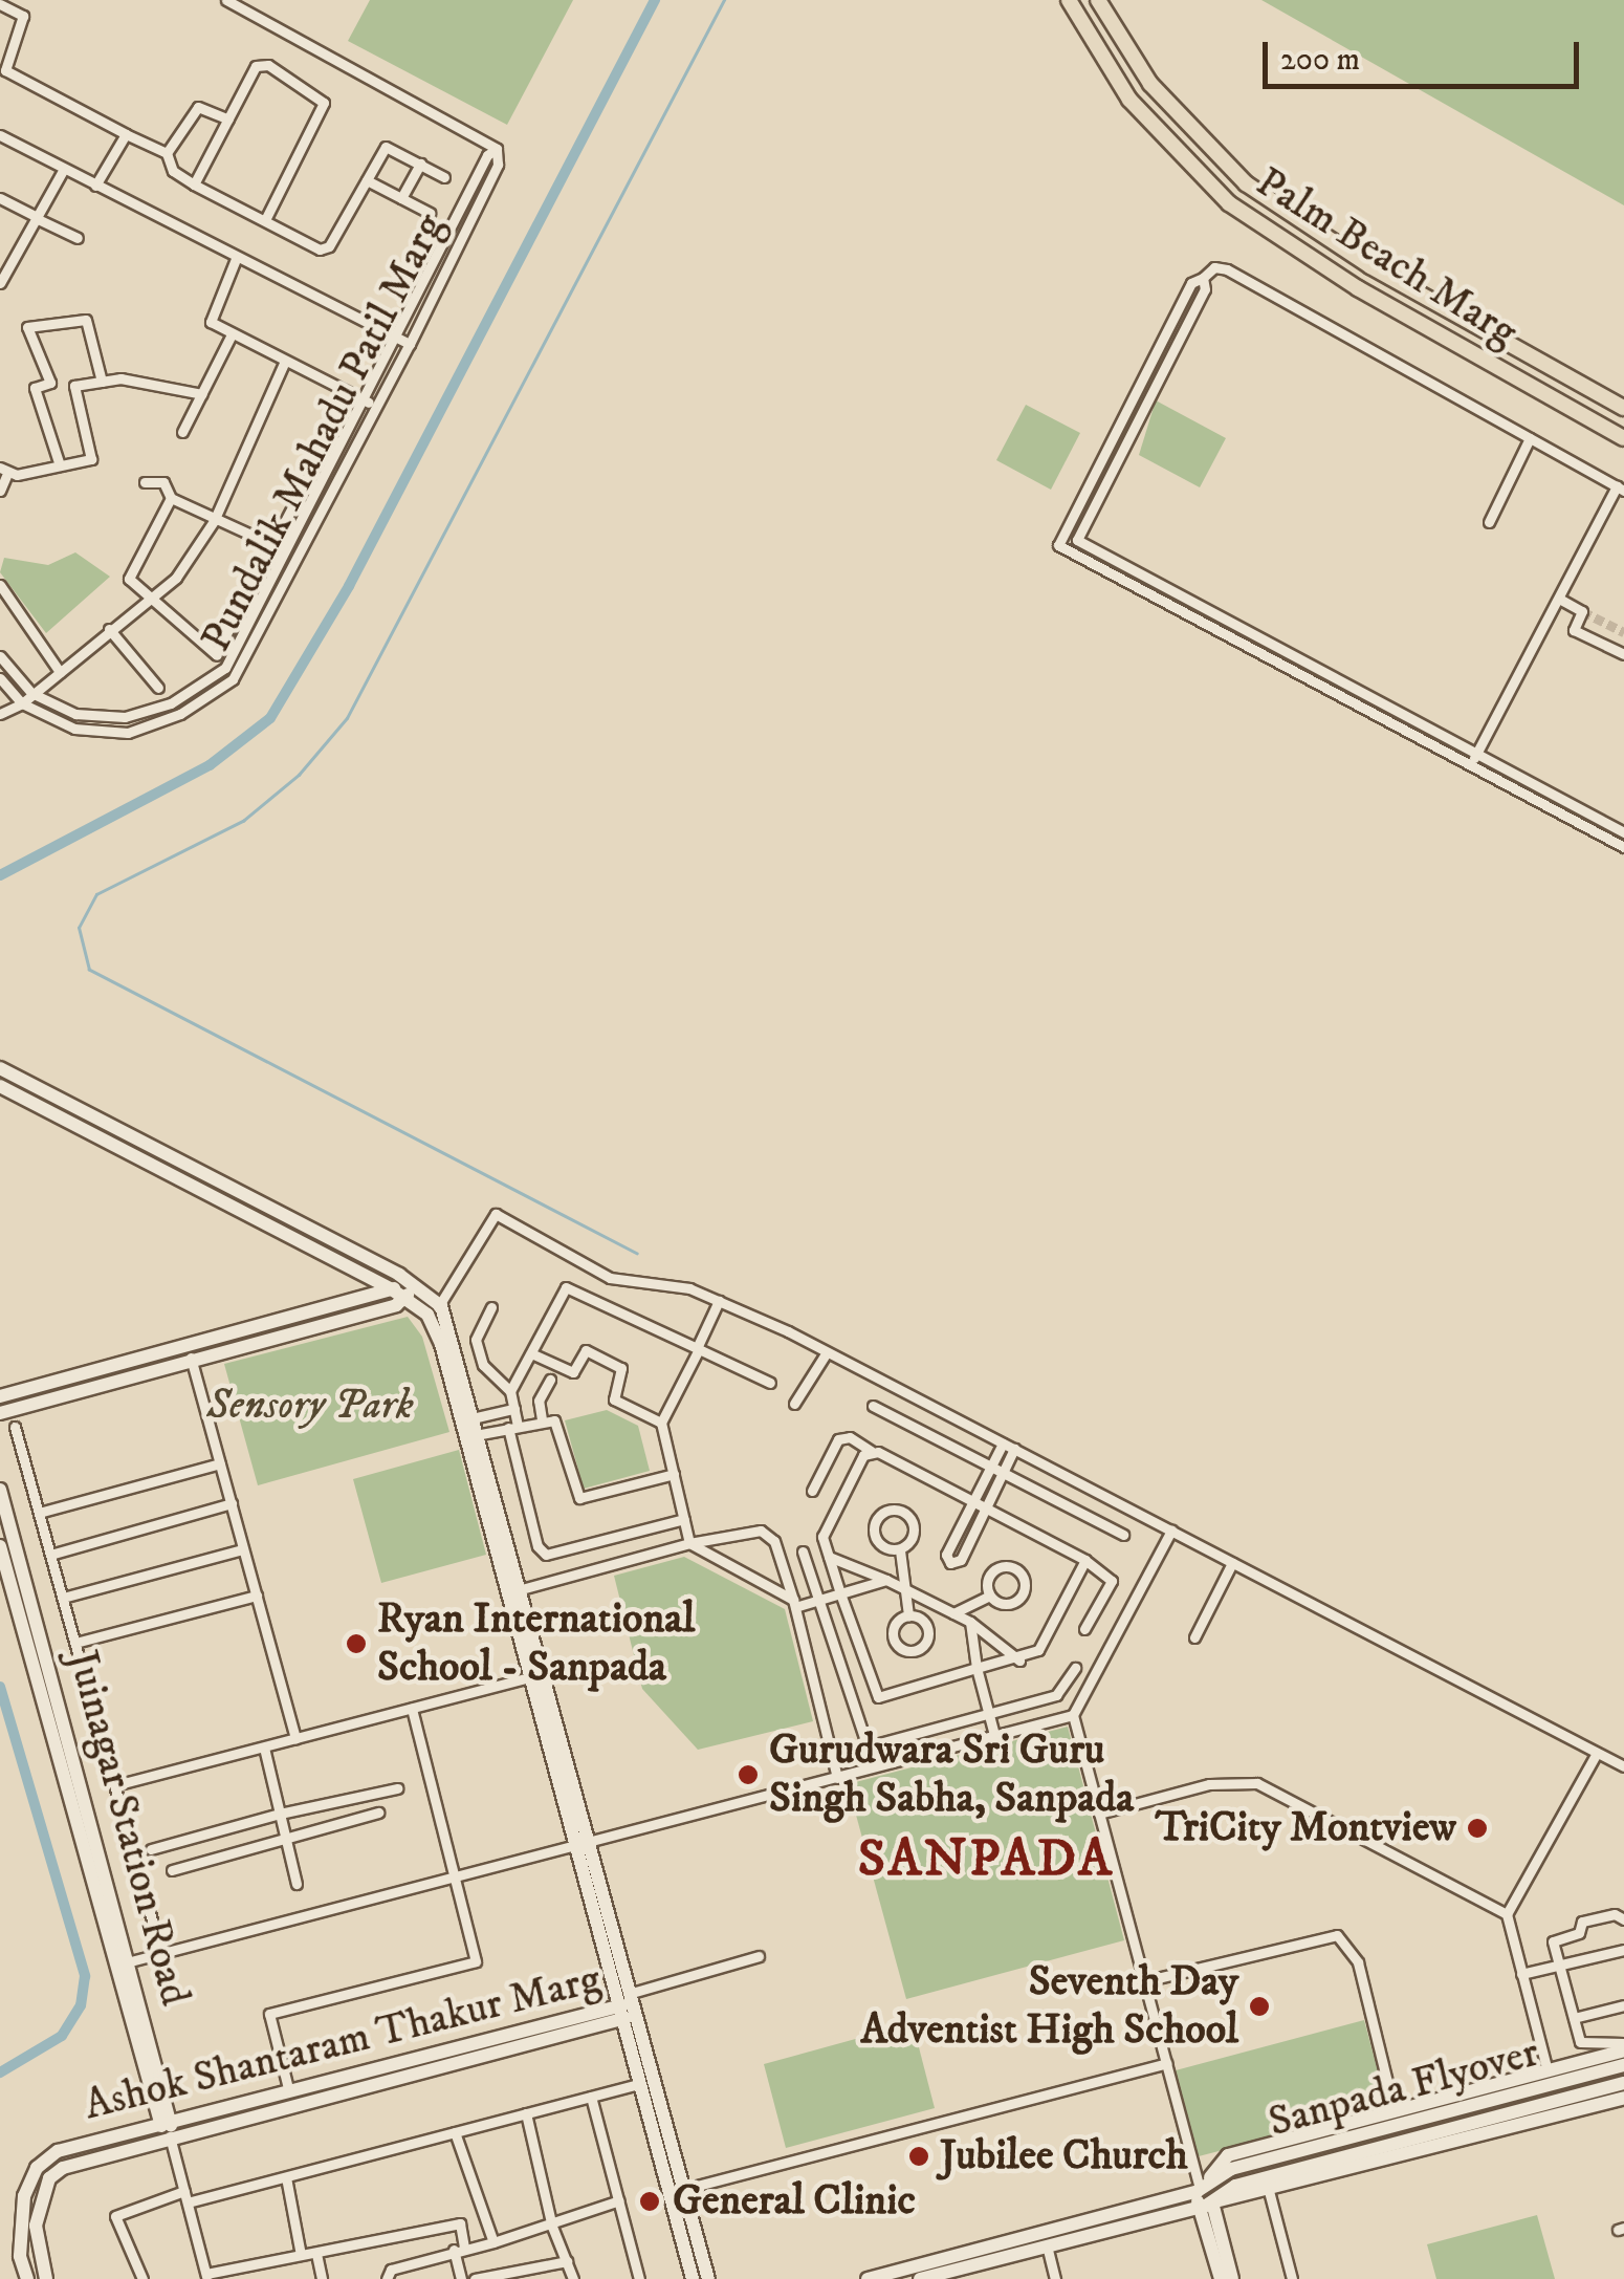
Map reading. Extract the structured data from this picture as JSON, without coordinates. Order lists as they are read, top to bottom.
{
  "streets": {
    "main road": [
      "Palm Beach Marg",
      "Juinagar Station Road",
      "Ashok Shantaram Thakur Marg",
      "Sanpada Flyover"
    ],
    "street": ["Pundalik Mahadu Patil Marg"]
  },
  "crossings": [
    ["Juinagar Station Road", "Ashok Shantaram Thakur Marg"]
  ],
  "districts": ["SANPADA"],
  "parks": ["Sensory Park"],
  "places": [
    "Ryan International School - Sanpada",
    "Gurudwara Sri Guru Singh Sabha, Sanpada",
    "TriCity Montview",
    "Seventh Day Adventist High School",
    "Jubilee Church",
    "General Clinic"
  ],
  "scale_bar": "200 m"
}
